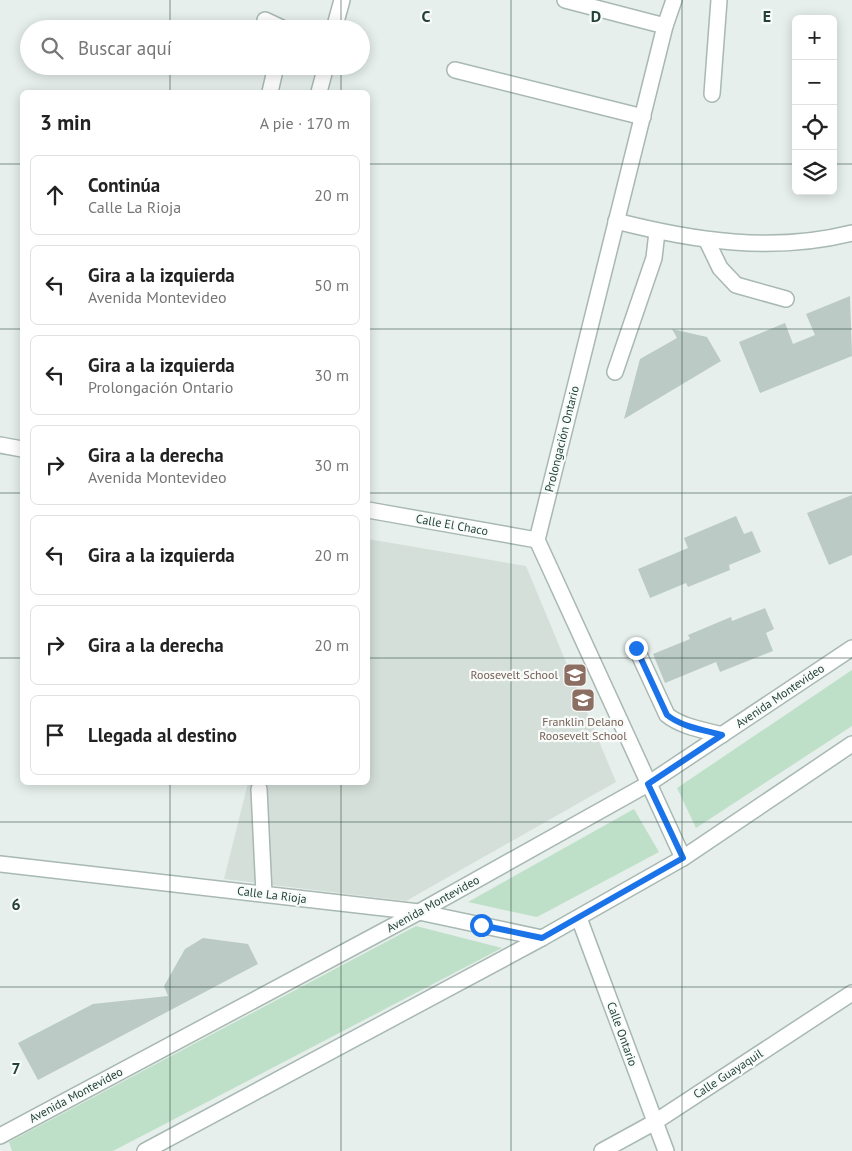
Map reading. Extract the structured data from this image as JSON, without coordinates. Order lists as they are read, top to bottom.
{
  "streets": {
    "street": [
      "Prolongación Ontario",
      "Calle El Chaco",
      "Avenida Montevideo",
      "Calle La Rioja",
      "Calle Ontario",
      "Calle Guayaquil"
    ]
  },
  "crossings": [
    ["Prolongación Ontario", "Calle El Chaco"],
    ["Avenida Montevideo", "Calle La Rioja"],
    ["Calle Ontario", "Calle Guayaquil"]
  ],
  "places": {
    "school or university": ["Roosevelt School", "Franklin Delano Roosevelt School"]
  },
  "page": {
    "map_buttons": ["+", "−"],
    "search": "Buscar aquí",
    "heading": ["3 min", "A pie · 170 m"],
    "list": [
      ["Continúa", "Calle La Rioja", "20 m"],
      ["Gira a la izquierda", "Avenida Montevideo", "50 m"],
      ["Gira a la izquierda", "Prolongación Ontario", "30 m"],
      ["Gira a la derecha", "Avenida Montevideo", "30 m"],
      ["Gira a la izquierda", "20 m"],
      ["Gira a la derecha", "20 m"],
      "Llegada al destino"
    ]
  },
  "grid": {
    "columns": ["C", "D", "E"],
    "rows": ["6", "7"]
  }
}
